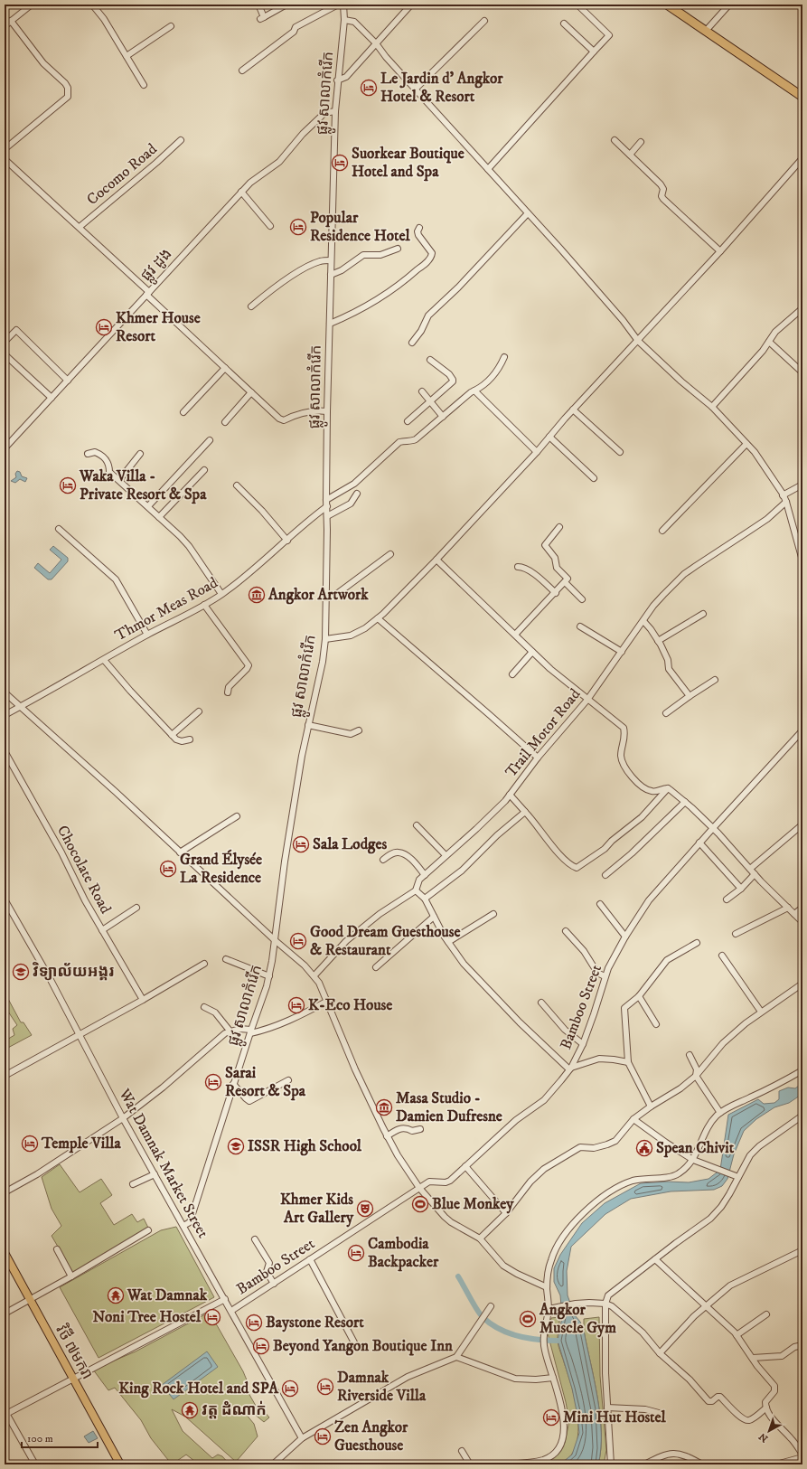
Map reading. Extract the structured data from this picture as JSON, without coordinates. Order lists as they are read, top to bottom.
{
  "streets": {
    "main road": ["វិថី ៧មករា"],
    "street": [
      "ផ្លូវ សាលាកំរើក",
      "Cocomo Road",
      "ផ្លូវ ដូង",
      "Thmor Meas Road",
      "Trail Motor Road",
      "Chocolate Road",
      "Bamboo Street",
      "Wat Damnak Market Street"
    ]
  },
  "crossings": [
    ["ផ្លូវ សាលាកំរើក", "ផ្លូវ ដូង"],
    ["ផ្លូវ សាលាកំរើក", "Thmor Meas Road"],
    ["ផ្លូវ សាលាកំរើក", "Wat Damnak Market Street"],
    ["Bamboo Street", "Wat Damnak Market Street"]
  ],
  "places": {
    "hotel": [
      "Le Jardin d' Angkor Hotel & Resort",
      "Suorkear Boutique Hotel and Spa",
      "Popular Residence Hotel",
      "Khmer House Resort",
      "Waka Villa - Private Resort & Spa",
      "Sala Lodges",
      "Grand Élysée La Residence",
      "Good Dream Guesthouse & Restaurant",
      "K-Eco House",
      "Sarai Resort & Spa",
      "Temple Villa",
      "Cambodia Backpacker",
      "Noni Tree Hostel",
      "Baystone Resort",
      "Beyond Yangon Boutique Inn",
      "Damnak Riverside Villa",
      "King Rock Hotel and SPA",
      "Mini Hut Hostel",
      "Zen Angkor Guesthouse"
    ],
    "museum": ["Angkor Artwork", "Masa Studio - Damien Dufresne"],
    "school or university": ["វិទ្យាល័យអង្គរ", "ISSR High School"],
    "public building": ["Spean Chivit"],
    "sports": ["Blue Monkey", "Angkor Muscle Gym"],
    "theatre": ["Khmer Kids Art Gallery"],
    "temple": ["Wat Damnak", "វត្ត ដំំណាក់"]
  },
  "scale_bar": "100 m",
  "north": "bottom left"
}
